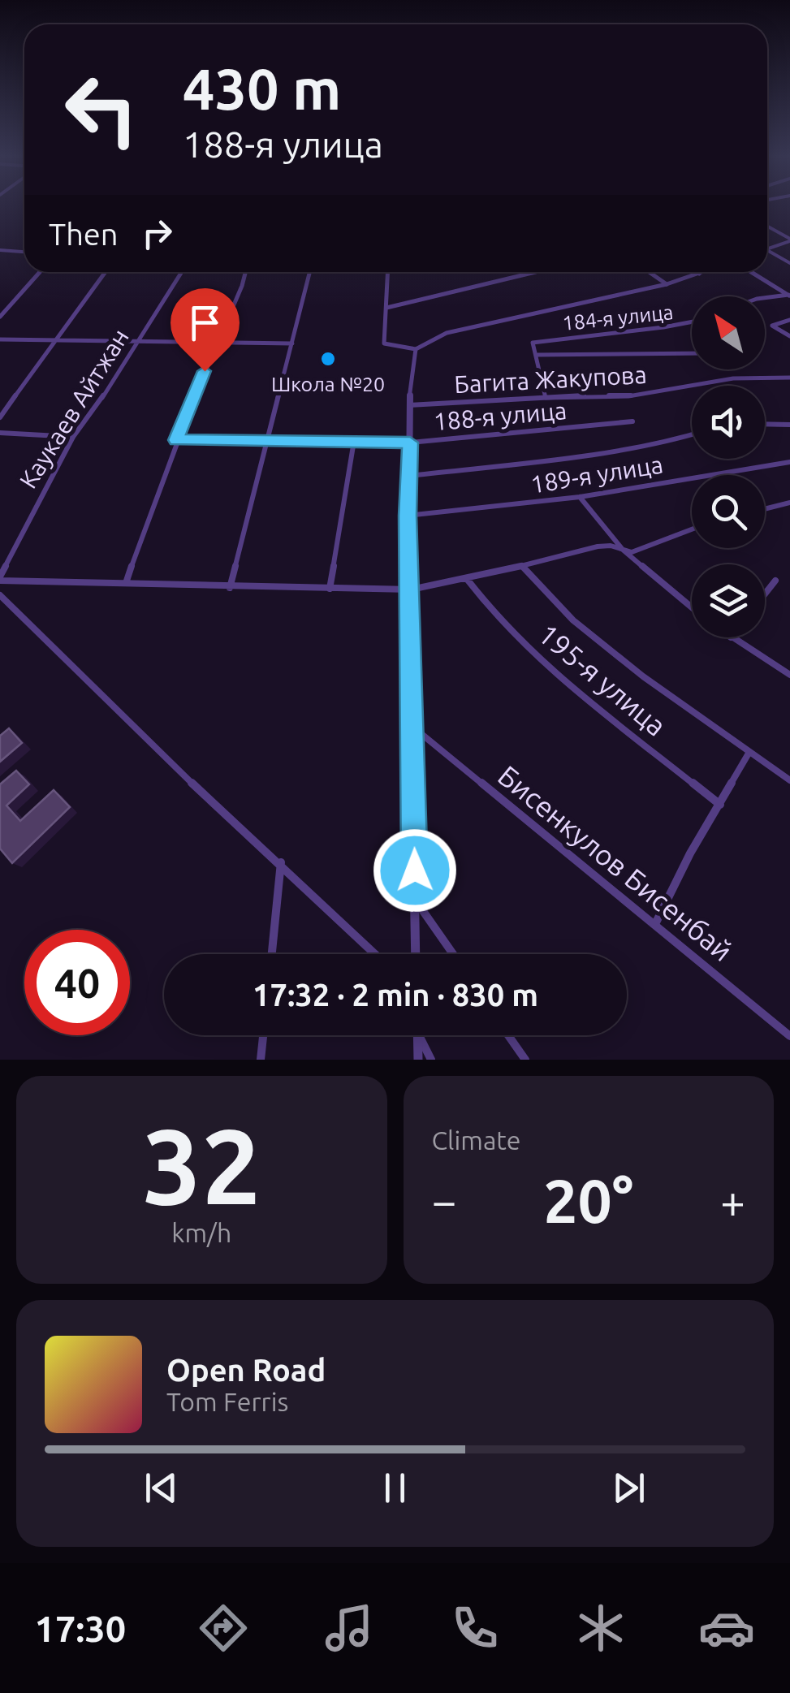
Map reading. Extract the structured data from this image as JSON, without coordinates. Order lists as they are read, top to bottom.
{
  "streets": {
    "street": [
      "184-я улица",
      "Багита Жакупова",
      "Каукаев Айтжан",
      "188-я улица",
      "189-я улица",
      "195-я улица",
      "Бисенкулов Бисенбай"
    ]
  },
  "places": ["Школа №20"],
  "north": "top left",
  "page": {
    "turn": ["430 m", "188-я улица"],
    "then": "Then",
    "limit": "40",
    "trip": "17:32 · 2 min · 830 m",
    "tile": [
      ["32", "km/h"],
      "Climate"
    ],
    "heat": ["−", "20°", "+"],
    "song": ["Open Road", "Tom Ferris"],
    "tabs": "17:30"
  }
}
